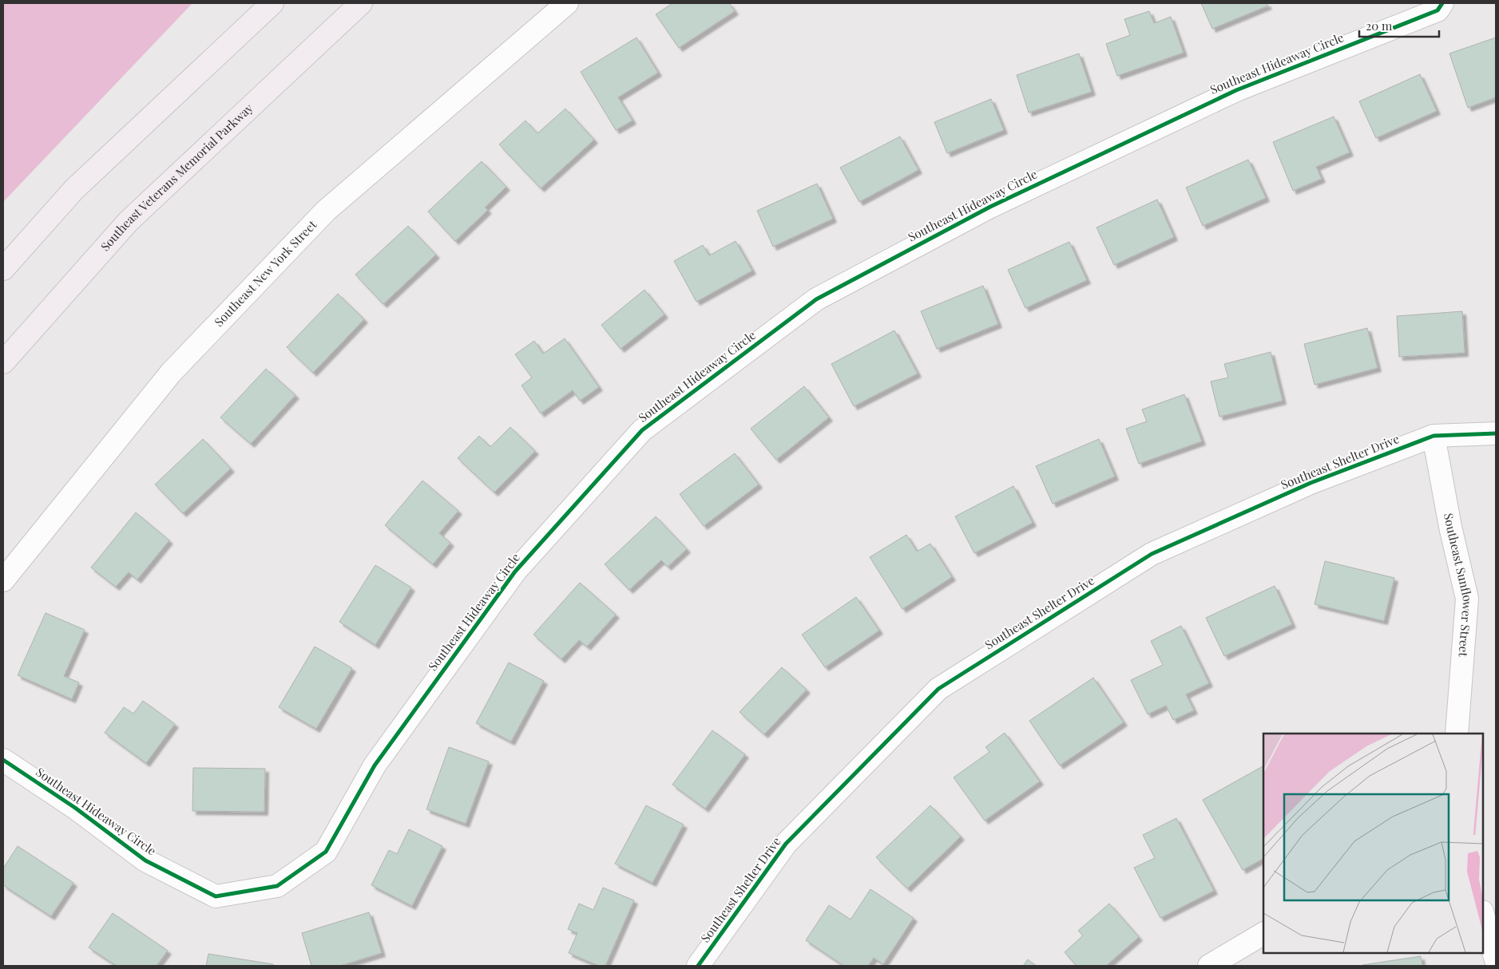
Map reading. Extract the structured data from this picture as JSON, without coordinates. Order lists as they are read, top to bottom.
{
  "streets": {
    "main road": ["Southeast Veterans Memorial Parkway"],
    "street": [
      "Southeast Hideaway Circle",
      "Southeast New York Street",
      "Southeast Shelter Drive",
      "Southeast Sunflower Street"
    ]
  },
  "crossings": [
    ["Southeast Shelter Drive", "Southeast Sunflower Street"]
  ],
  "scale_bar": "20 m"
}
